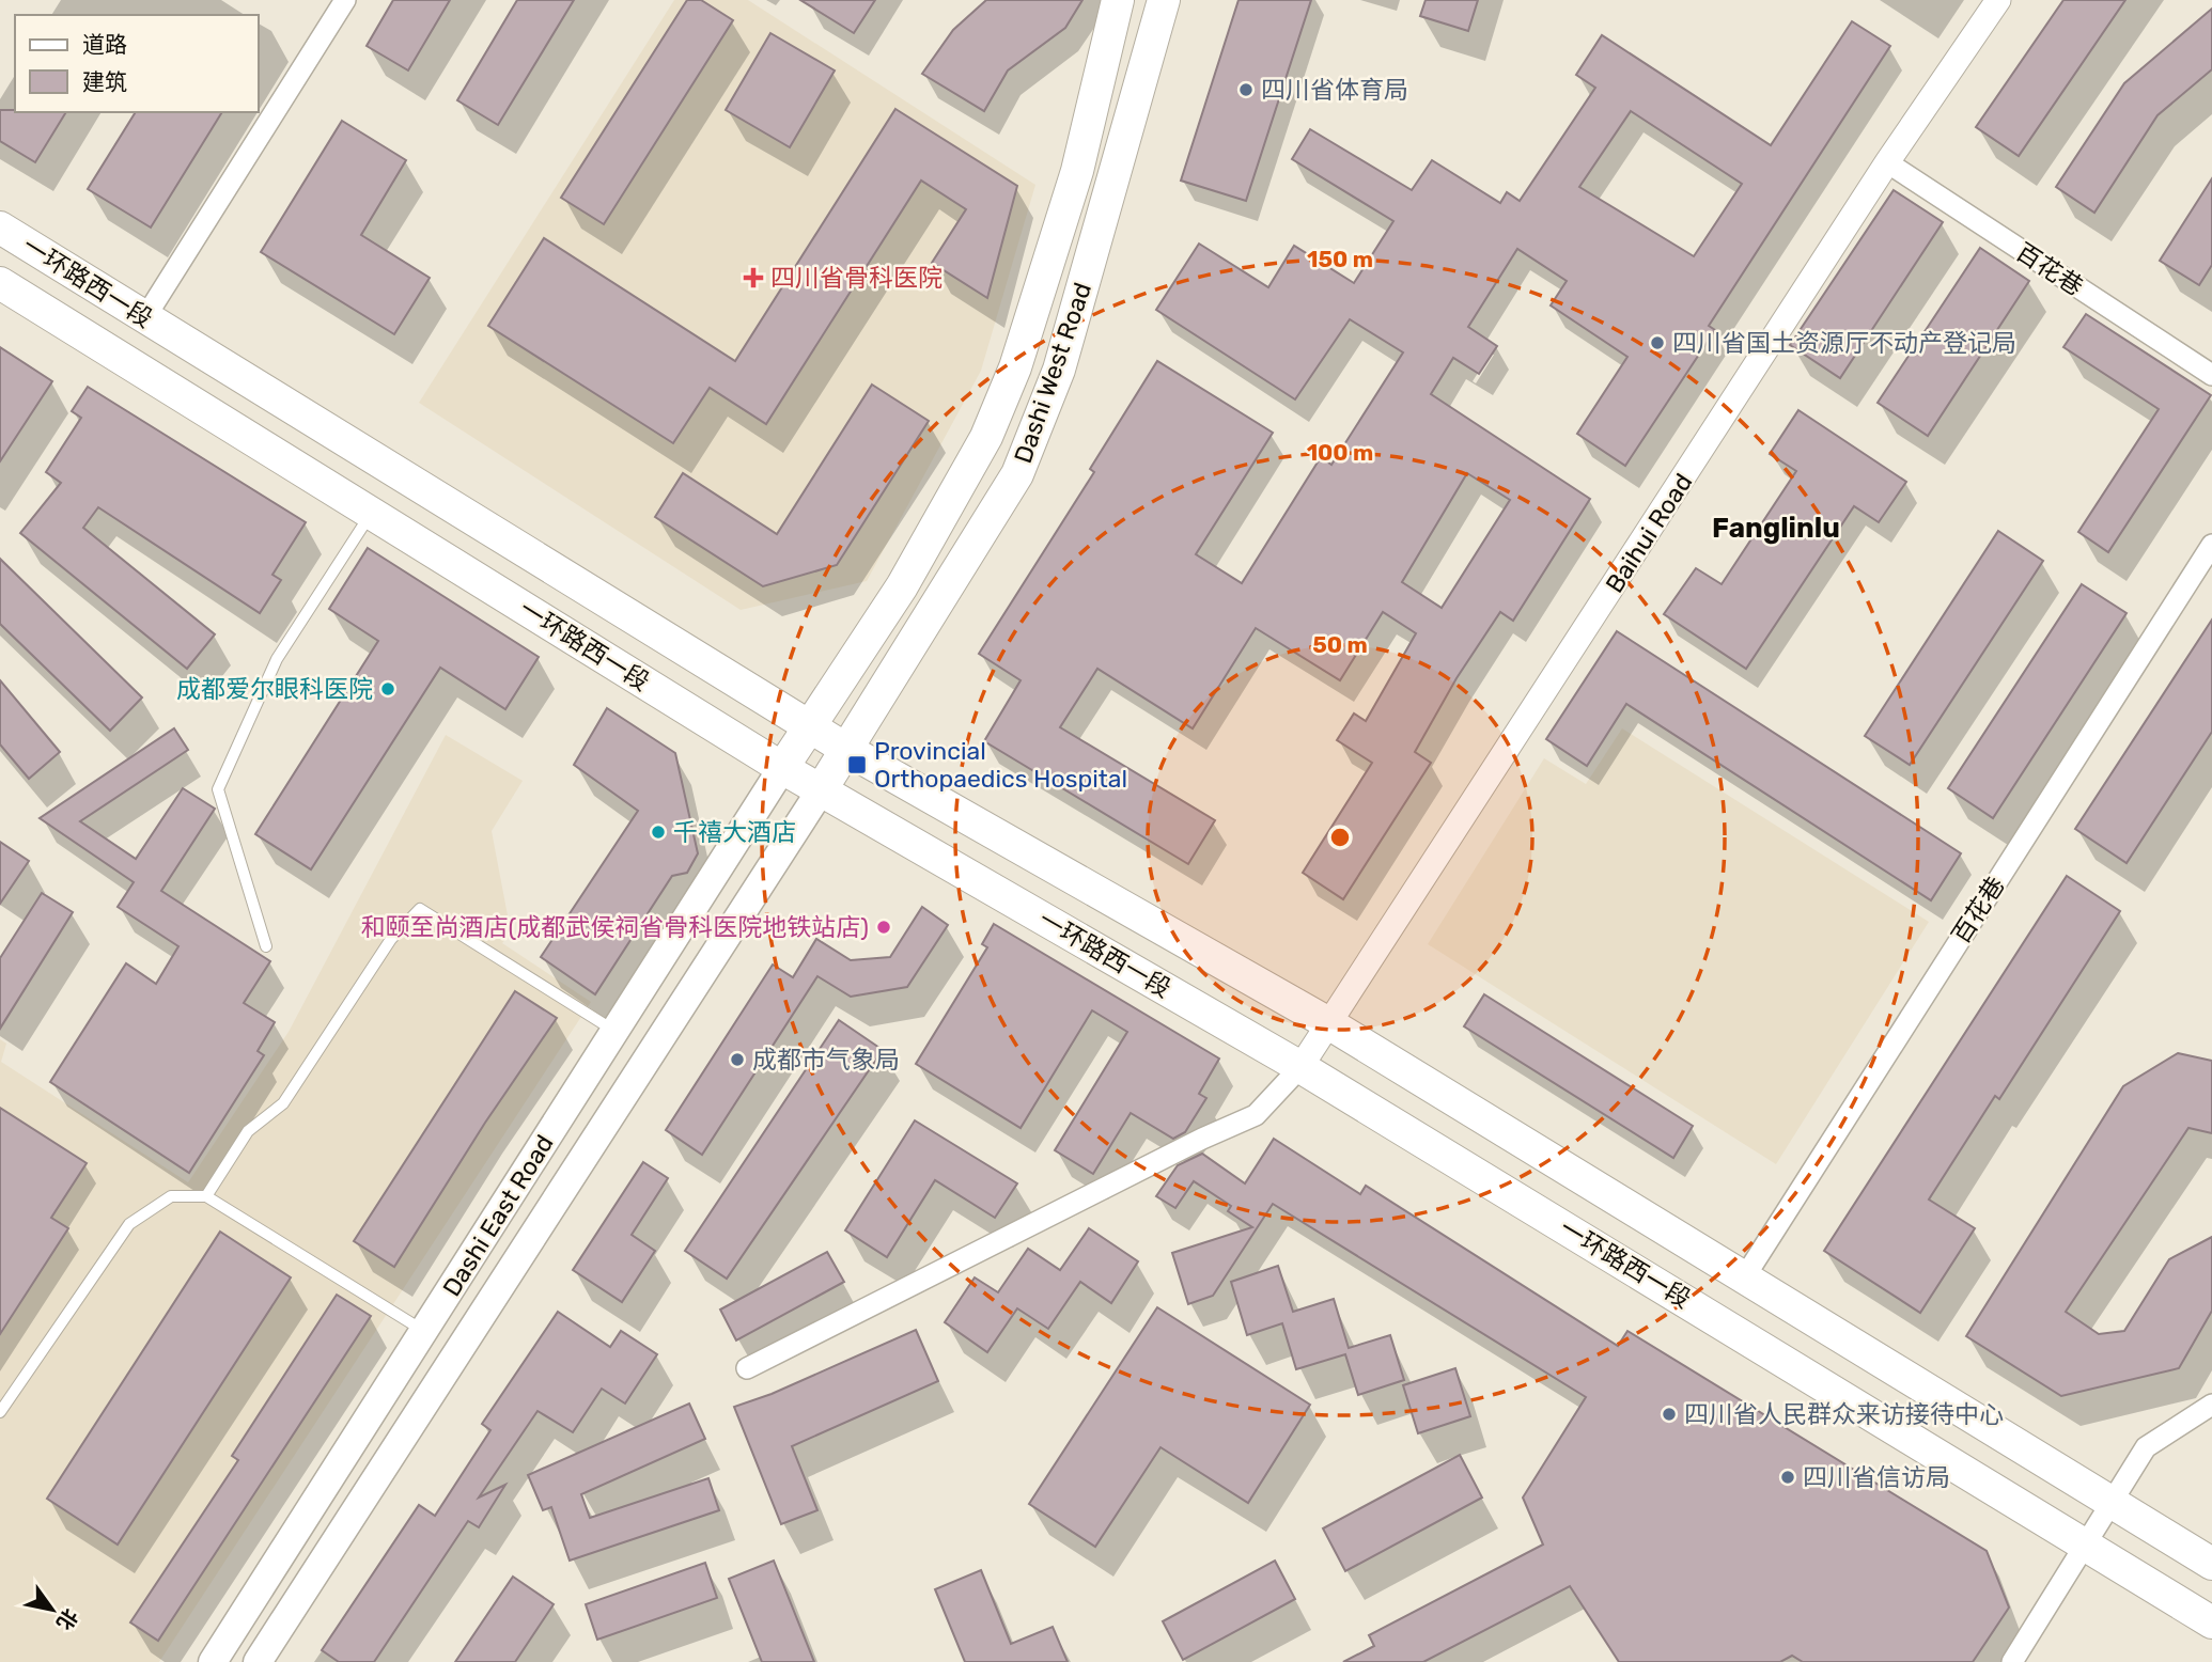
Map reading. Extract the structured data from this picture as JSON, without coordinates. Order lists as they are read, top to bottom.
{
  "streets": {
    "main road": ["一环路西一段", "Dashi West Road", "Dashi East Road"],
    "street": ["百花巷", "Baihui Road"]
  },
  "crossings": [
    ["百花巷", "一环路西一段"],
    ["百花巷", "Baihui Road"],
    ["一环路西一段", "Dashi West Road"],
    ["一环路西一段", "Baihui Road"],
    ["一环路西一段", "Dashi East Road"],
    ["Dashi West Road", "Dashi East Road"]
  ],
  "districts": ["Fanglinlu"],
  "places": {
    "other": [
      "四川省体育局",
      "四川省国土资源厅不动产登记局",
      "成都爱尔眼科医院",
      "千禧大酒店",
      "和颐至尚酒店(成都武侯祠省骨科医院地铁站店)",
      "成都市气象局",
      "四川省人民群众来访接待中心",
      "四川省信访局"
    ],
    "health": ["四川省骨科医院"],
    "transit": ["Provincial Orthopaedics Hospital"]
  },
  "legend": ["道路", "建筑"],
  "north": "bottom right",
  "rings": ["150 m", "100 m", "50 m"]
}
